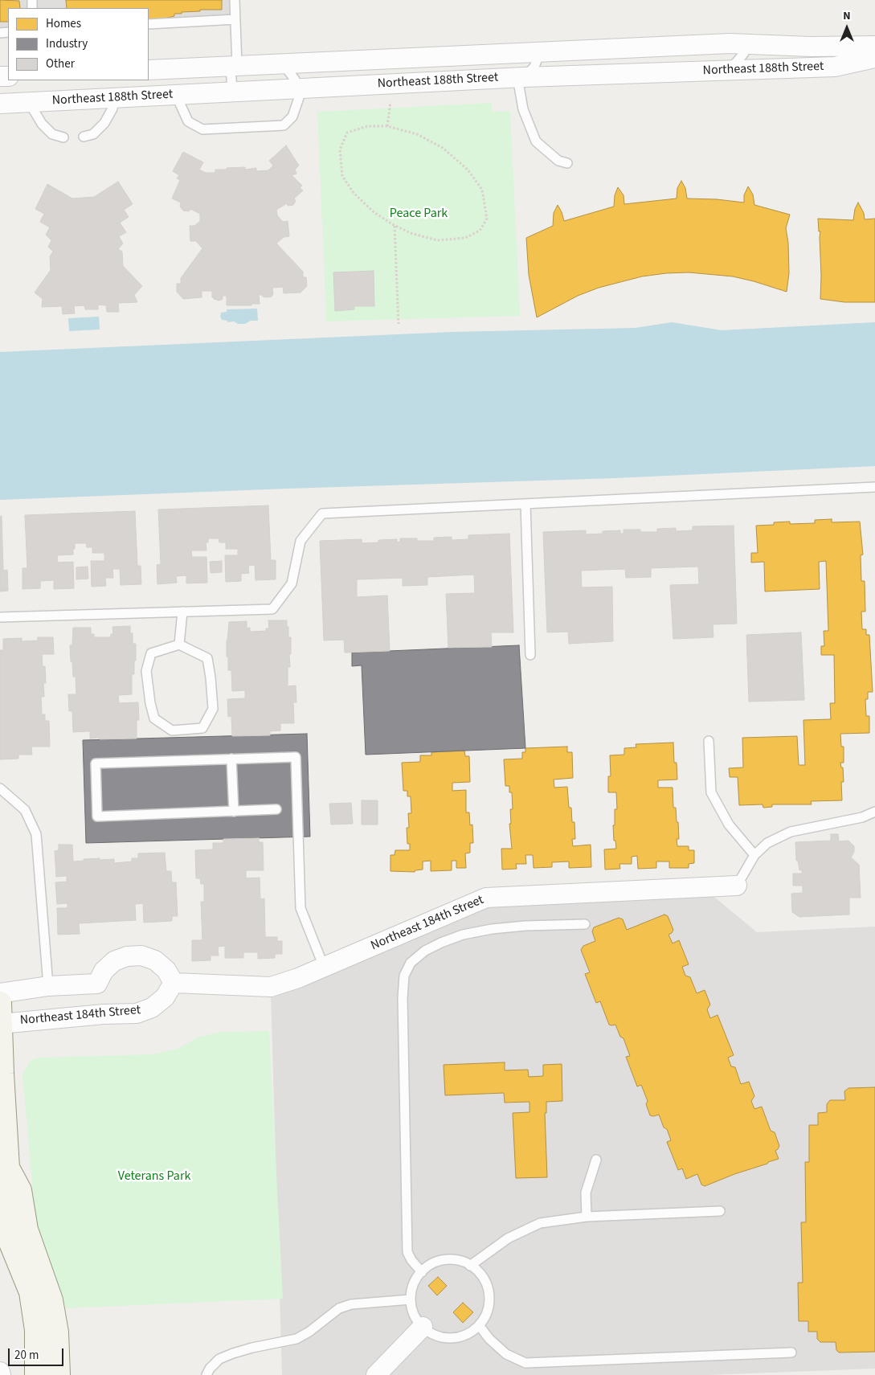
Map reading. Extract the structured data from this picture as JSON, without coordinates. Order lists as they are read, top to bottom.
{
  "streets": {
    "street": ["Northeast 188th Street", "Northeast 184th Street"]
  },
  "parks": ["Peace Park", "Veterans Park"],
  "legend": ["Homes", "Industry", "Other"],
  "scale_bar": "20 m",
  "north": "top"
}
